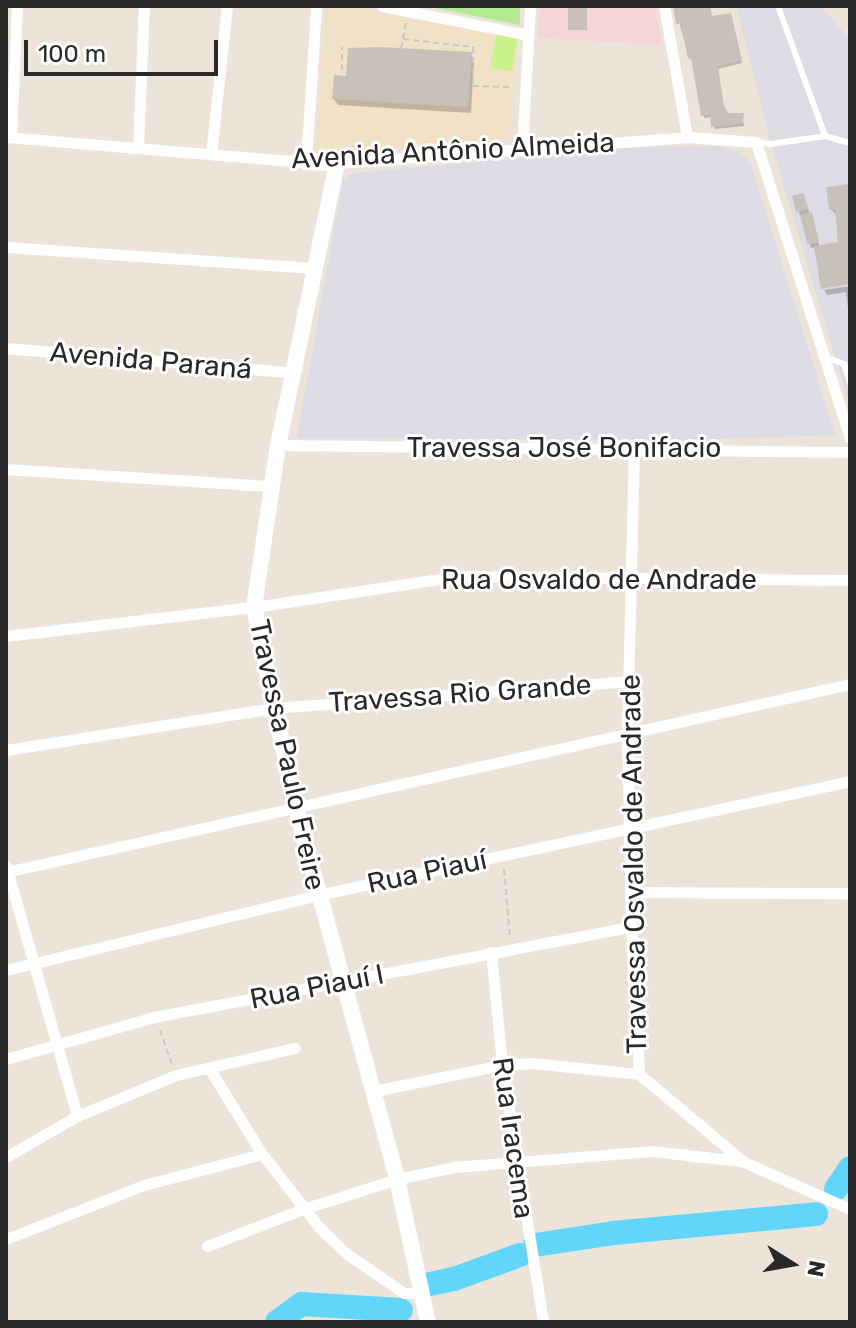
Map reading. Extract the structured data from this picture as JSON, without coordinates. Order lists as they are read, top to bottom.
{
  "streets": {
    "street": [
      "Avenida Antônio Almeida",
      "Avenida Paraná",
      "Travessa José Bonifacio",
      "Rua Osvaldo de Andrade",
      "Travessa Rio Grande",
      "Travessa Paulo Freire",
      "Travessa Osvaldo de Andrade",
      "Rua Piauí",
      "Rua Piauí I",
      "Rua Iracema"
    ]
  },
  "crossings": [
    ["Avenida Antônio Almeida", "Travessa Paulo Freire"],
    ["Avenida Paraná", "Travessa Paulo Freire"],
    ["Travessa José Bonifacio", "Travessa Paulo Freire"],
    ["Travessa José Bonifacio", "Travessa Osvaldo de Andrade"],
    ["Rua Osvaldo de Andrade", "Travessa Paulo Freire"],
    ["Rua Osvaldo de Andrade", "Travessa Osvaldo de Andrade"],
    ["Travessa Rio Grande", "Travessa Paulo Freire"],
    ["Travessa Rio Grande", "Travessa Osvaldo de Andrade"],
    ["Travessa Paulo Freire", "Rua Piauí"],
    ["Travessa Paulo Freire", "Rua Piauí I"],
    ["Travessa Osvaldo de Andrade", "Rua Piauí"],
    ["Travessa Osvaldo de Andrade", "Rua Piauí I"],
    ["Rua Piauí I", "Rua Iracema"]
  ],
  "scale_bar": "100 m",
  "north": "right"
}
